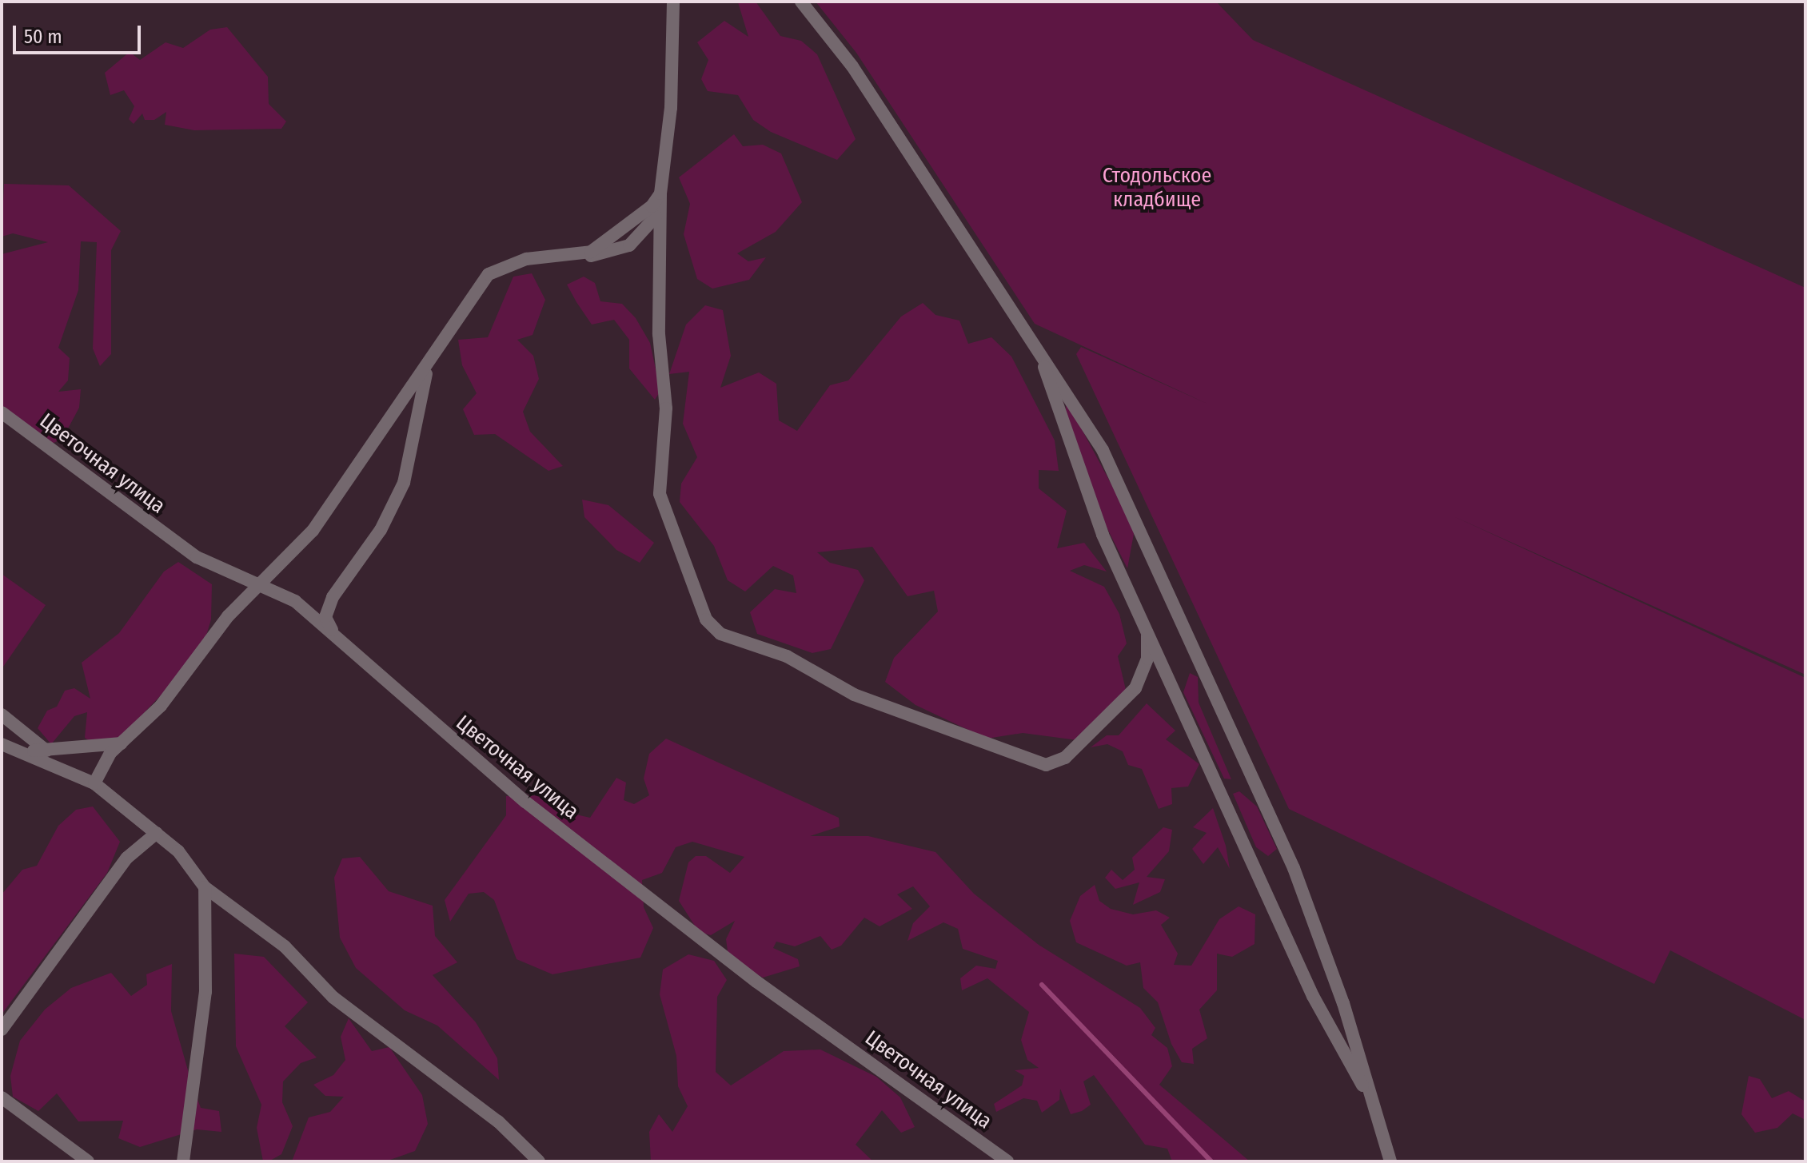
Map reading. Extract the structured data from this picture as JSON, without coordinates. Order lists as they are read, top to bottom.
{
  "streets": {
    "street": ["Цветочная улица"]
  },
  "parks": ["Стодольское кладбище"],
  "scale_bar": "50 m"
}
